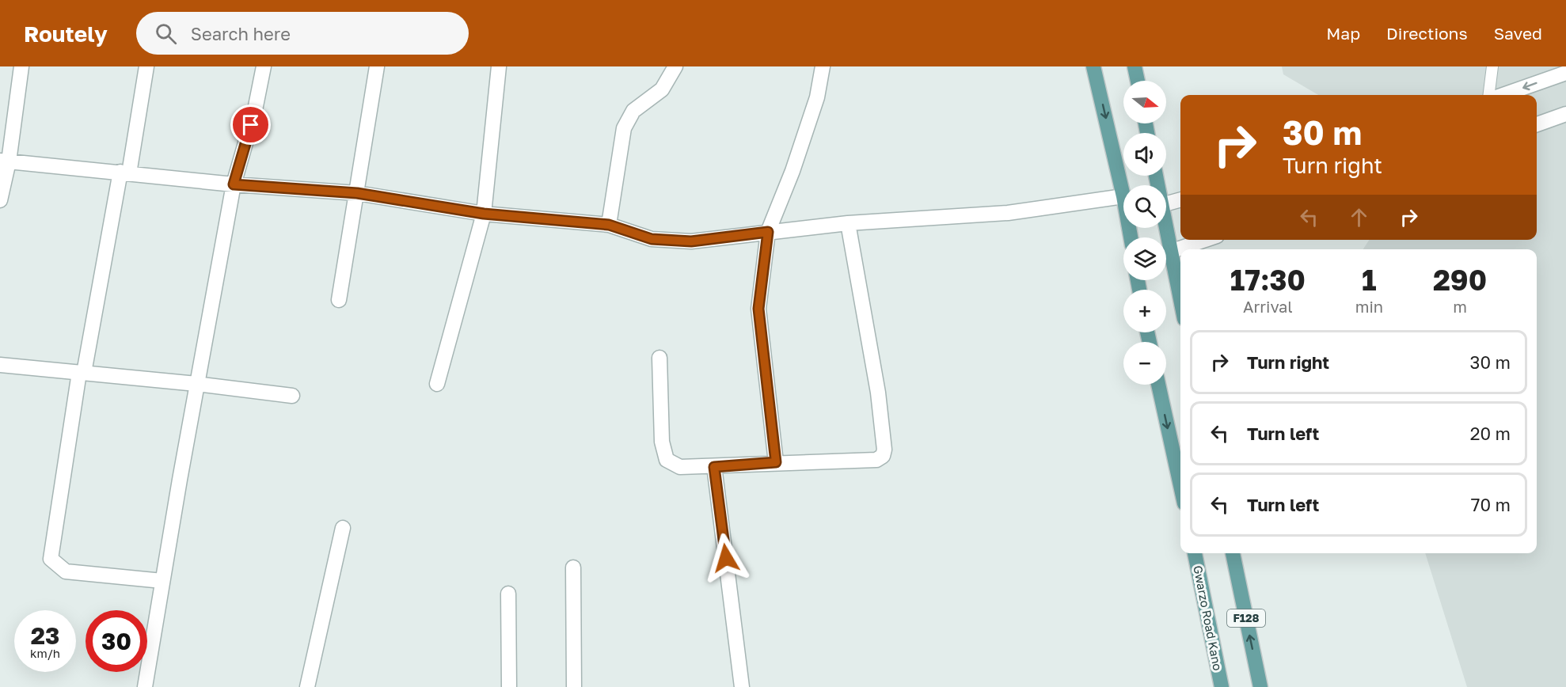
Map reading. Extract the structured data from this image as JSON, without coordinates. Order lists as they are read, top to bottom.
{
  "streets": {
    "main road": ["Gwarzo Road Kano", "F128"]
  },
  "north": "right",
  "page": {
    "header": "Routely",
    "search": "Search here",
    "nav": ["Map", "Directions", "Saved"],
    "map_buttons": ["+", "−"],
    "turn": ["30 m", "Turn right"],
    "eta": [
      "17:30",
      "Arrival",
      "1",
      "min",
      "290",
      "m"
    ],
    "list": [
      {
        "name": "Turn right",
        "value": "30 m"
      },
      {
        "name": "Turn left",
        "value": "20 m"
      },
      {
        "name": "Turn left",
        "value": "70 m"
      }
    ],
    "speed": "23 km/h",
    "limit": "30"
  }
}
